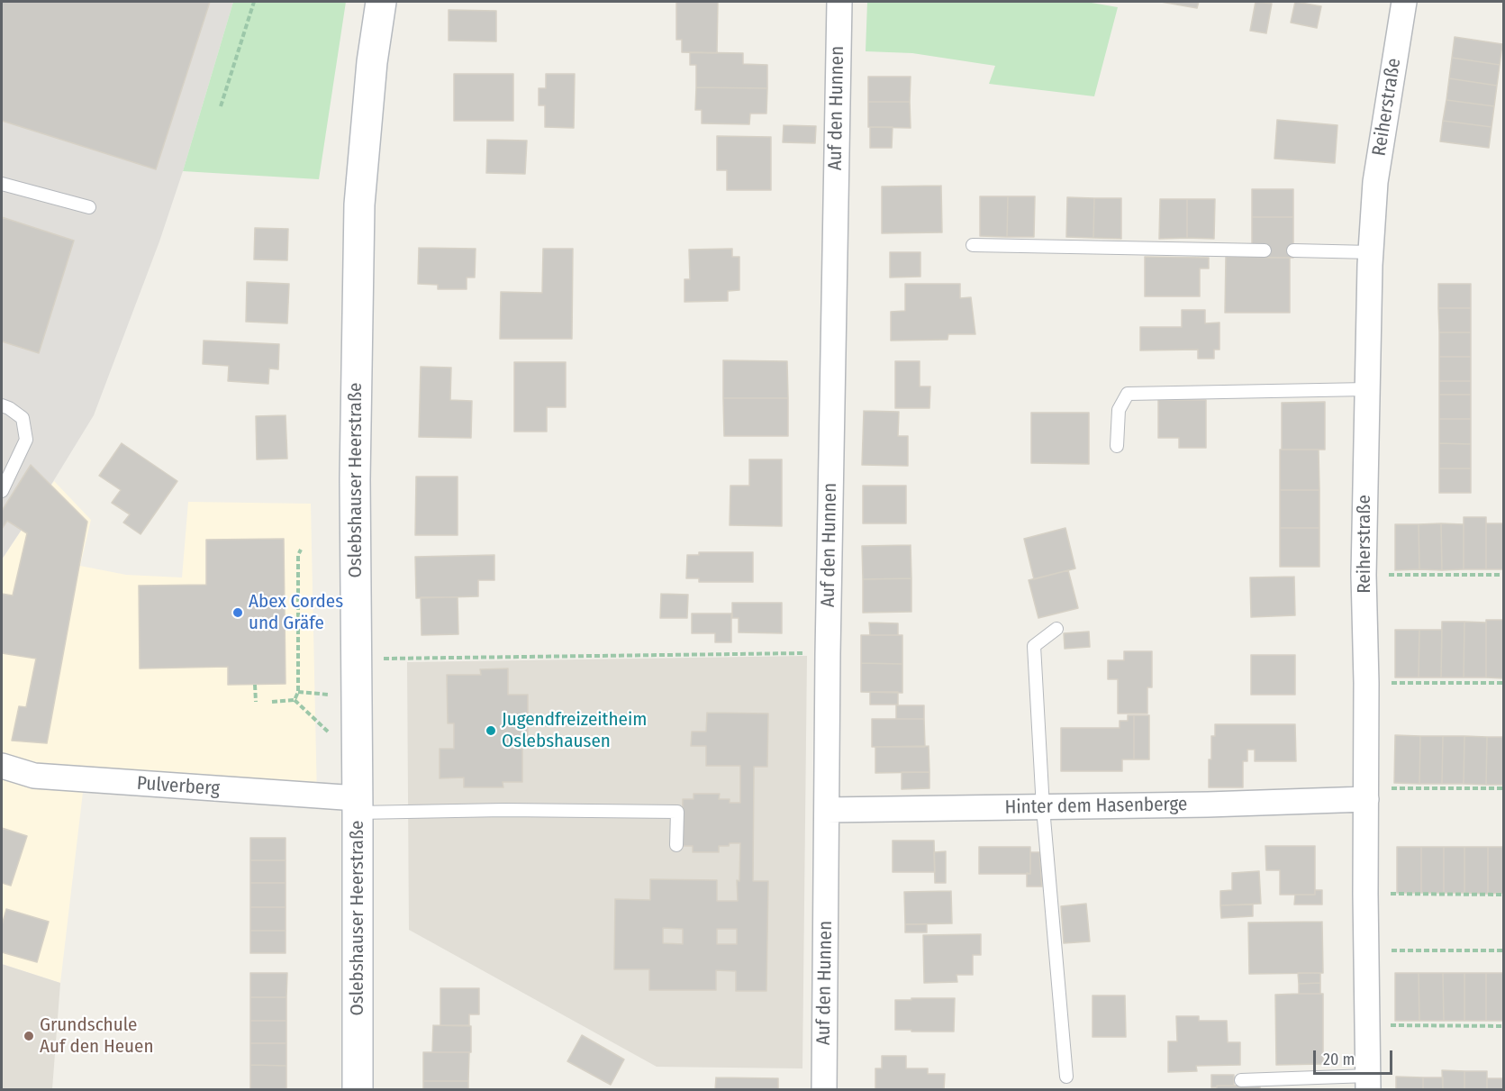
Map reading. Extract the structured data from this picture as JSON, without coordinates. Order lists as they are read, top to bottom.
{
  "streets": {
    "main road": ["Oslebshauser Heerstraße"],
    "street": [
      "Reiherstraße",
      "Auf den Hunnen",
      "Pulverberg",
      "Hinter dem Hasenberge"
    ]
  },
  "crossings": [
    ["Reiherstraße", "Hinter dem Hasenberge"],
    ["Auf den Hunnen", "Hinter dem Hasenberge"],
    ["Oslebshauser Heerstraße", "Pulverberg"]
  ],
  "places": ["Abex Cordes und Gräfe", "Jugendfreizeitheim Oslebshausen", "Grundschule Auf den Heuen"],
  "scale_bar": "20 m"
}
